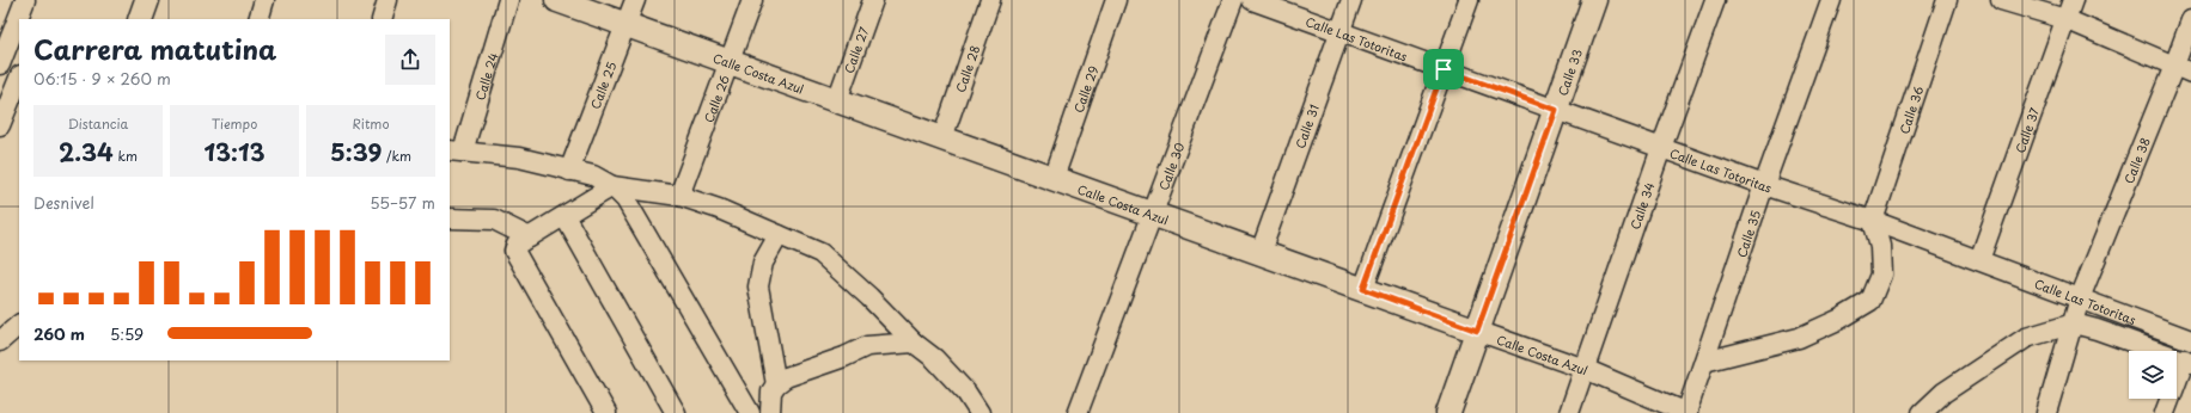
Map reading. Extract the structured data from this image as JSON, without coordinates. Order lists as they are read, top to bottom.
{
  "streets": {
    "street": [
      "Calle Las Totoritas",
      "Calle 27",
      "Calle 28",
      "Calle 33",
      "Calle Costa Azul",
      "Calle 24",
      "Calle 25",
      "Calle 29",
      "Calle 26",
      "Calle 36",
      "Calle 31",
      "Calle 37",
      "Calle 38",
      "Calle 30",
      "Calle 34",
      "Calle 35"
    ]
  },
  "crossings": [
    ["Calle Las Totoritas", "Calle 33"],
    ["Calle Las Totoritas", "Calle 36"],
    ["Calle Las Totoritas", "Calle 31"],
    ["Calle Las Totoritas", "Calle 37"],
    ["Calle Las Totoritas", "Calle 38"],
    ["Calle Las Totoritas", "Calle 34"],
    ["Calle Las Totoritas", "Calle 35"],
    ["Calle 27", "Calle Costa Azul"],
    ["Calle 28", "Calle Costa Azul"],
    ["Calle 33", "Calle Costa Azul"],
    ["Calle Costa Azul", "Calle 25"],
    ["Calle Costa Azul", "Calle 29"],
    ["Calle Costa Azul", "Calle 26"],
    ["Calle Costa Azul", "Calle 31"],
    ["Calle Costa Azul", "Calle 30"],
    ["Calle Costa Azul", "Calle 34"],
    ["Calle Costa Azul", "Calle 35"]
  ],
  "page": {
    "heading": ["Carrera matutina", "06:15 · 9 × 260 m"],
    "stats": [
      ["Distancia", "2.34 km"],
      ["Tiempo", "13:13"],
      ["Ritmo", "5:39 /km"]
    ],
    "chart": ["Desnivel", "55–57 m"],
    "list": [
      {
        "name": "260 m",
        "note": "5:59"
      }
    ]
  }
}
